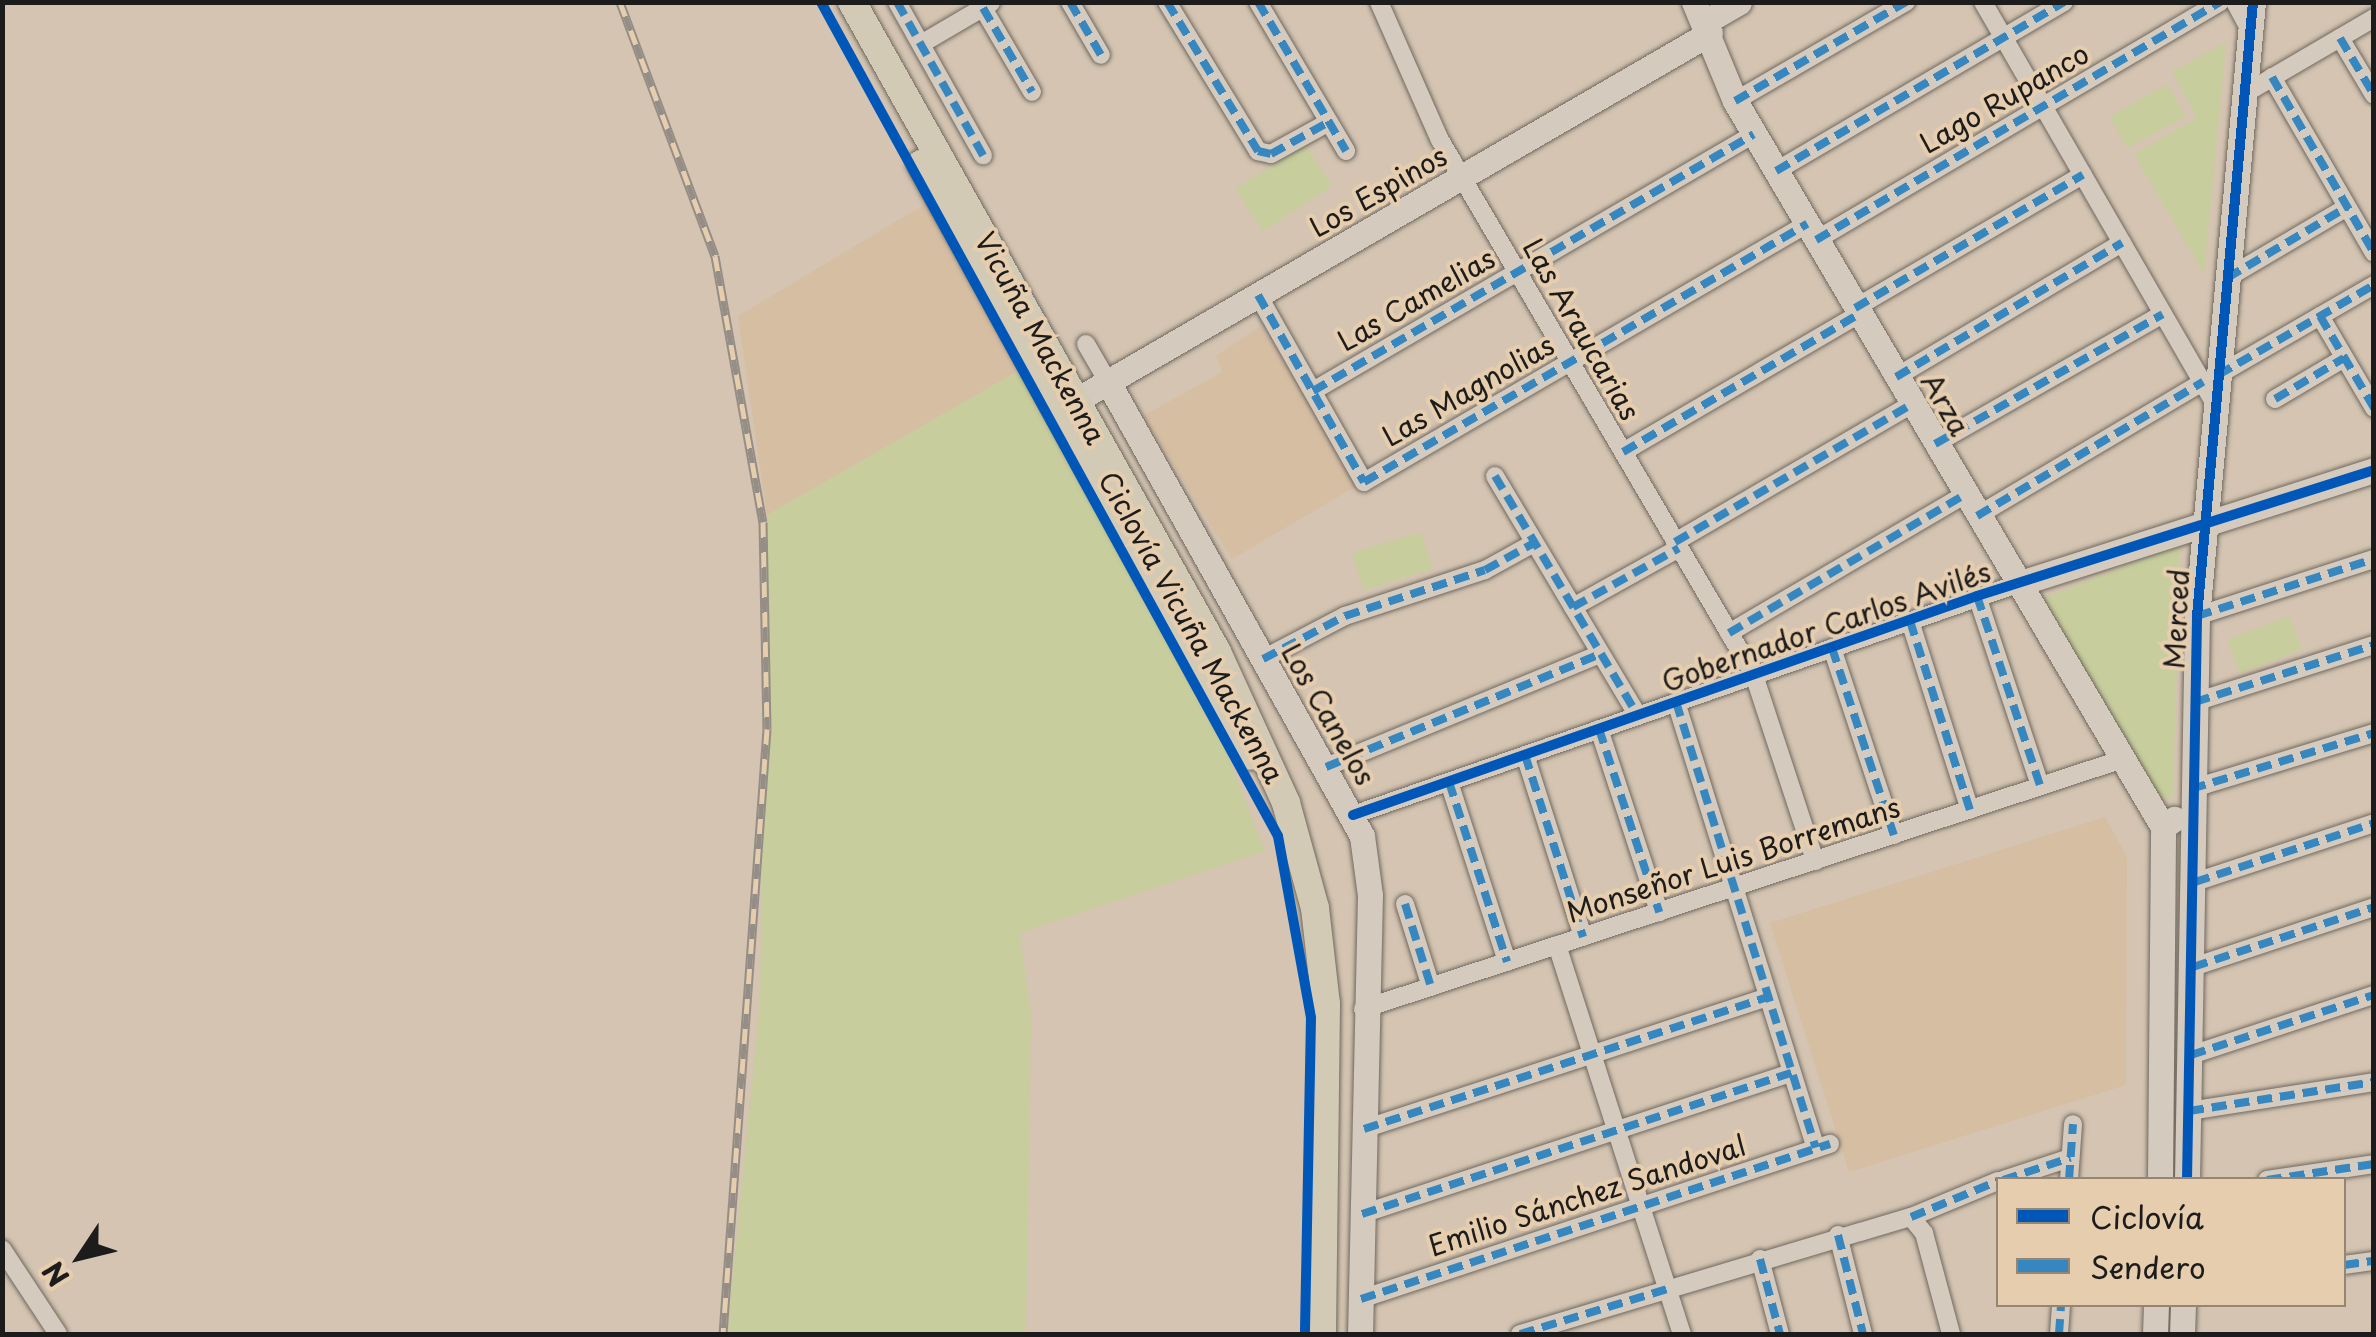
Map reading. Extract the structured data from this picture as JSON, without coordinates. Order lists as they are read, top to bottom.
{
  "streets": {
    "main road": ["Vicuña Mackenna"],
    "street": [
      "Lago Rupanco",
      "Los Espinos",
      "Las Camelias",
      "Las Araucarias",
      "Las Magnolias",
      "Arza",
      "Merced",
      "Gobernador Carlos Avilés",
      "Los Canelos",
      "Monseñor Luis Borremans",
      "Emilio Sánchez Sandoval"
    ],
    "cycle path": ["Ciclovía Vicuña Mackenna"]
  },
  "crossings": [
    ["Lago Rupanco", "Las Magnolias"],
    ["Lago Rupanco", "Arza"],
    ["Los Espinos", "Las Araucarias"],
    ["Los Espinos", "Vicuña Mackenna"],
    ["Los Espinos", "Arza"],
    ["Los Espinos", "Los Canelos"],
    ["Las Camelias", "Las Araucarias"],
    ["Las Camelias", "Las Magnolias"],
    ["Las Camelias", "Arza"],
    ["Las Araucarias", "Las Magnolias"],
    ["Las Araucarias", "Gobernador Carlos Avilés"],
    ["Las Araucarias", "Monseñor Luis Borremans"],
    ["Las Magnolias", "Arza"],
    ["Arza", "Gobernador Carlos Avilés"],
    ["Arza", "Monseñor Luis Borremans"],
    ["Merced", "Gobernador Carlos Avilés"],
    ["Gobernador Carlos Avilés", "Los Canelos"],
    ["Los Canelos", "Monseñor Luis Borremans"],
    ["Los Canelos", "Emilio Sánchez Sandoval"]
  ],
  "legend": ["Ciclovía", "Sendero"],
  "north": "bottom left"
}
